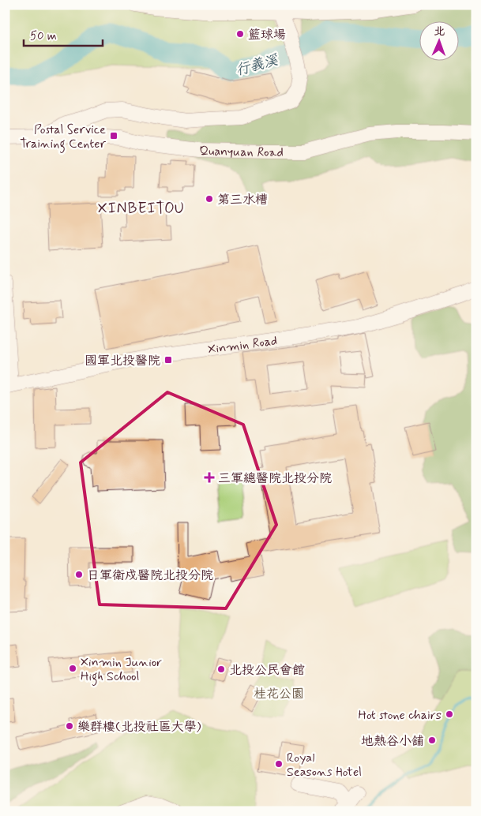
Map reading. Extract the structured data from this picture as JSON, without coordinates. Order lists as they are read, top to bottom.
{
  "streets": {
    "street": ["Quanyuan Road", "Xinmin Road"]
  },
  "districts": ["XINBEITOU"],
  "water": ["行義溪"],
  "parks": ["桂花公園"],
  "places": {
    "other": [
      "籃球場",
      "第三水槽",
      "日軍衛戍醫院北投分院",
      "Xinmin Junior High School",
      "北投公民會館",
      "Hot stone chairs",
      "樂群樓(北投社區大學)",
      "地熱谷小舖",
      "Royal Seasons Hotel"
    ],
    "transit": ["Postal Service Training Center", "國軍北投醫院"],
    "health": ["三軍總醫院北投分院"]
  },
  "scale_bar": "50 m",
  "north": "top"
}
